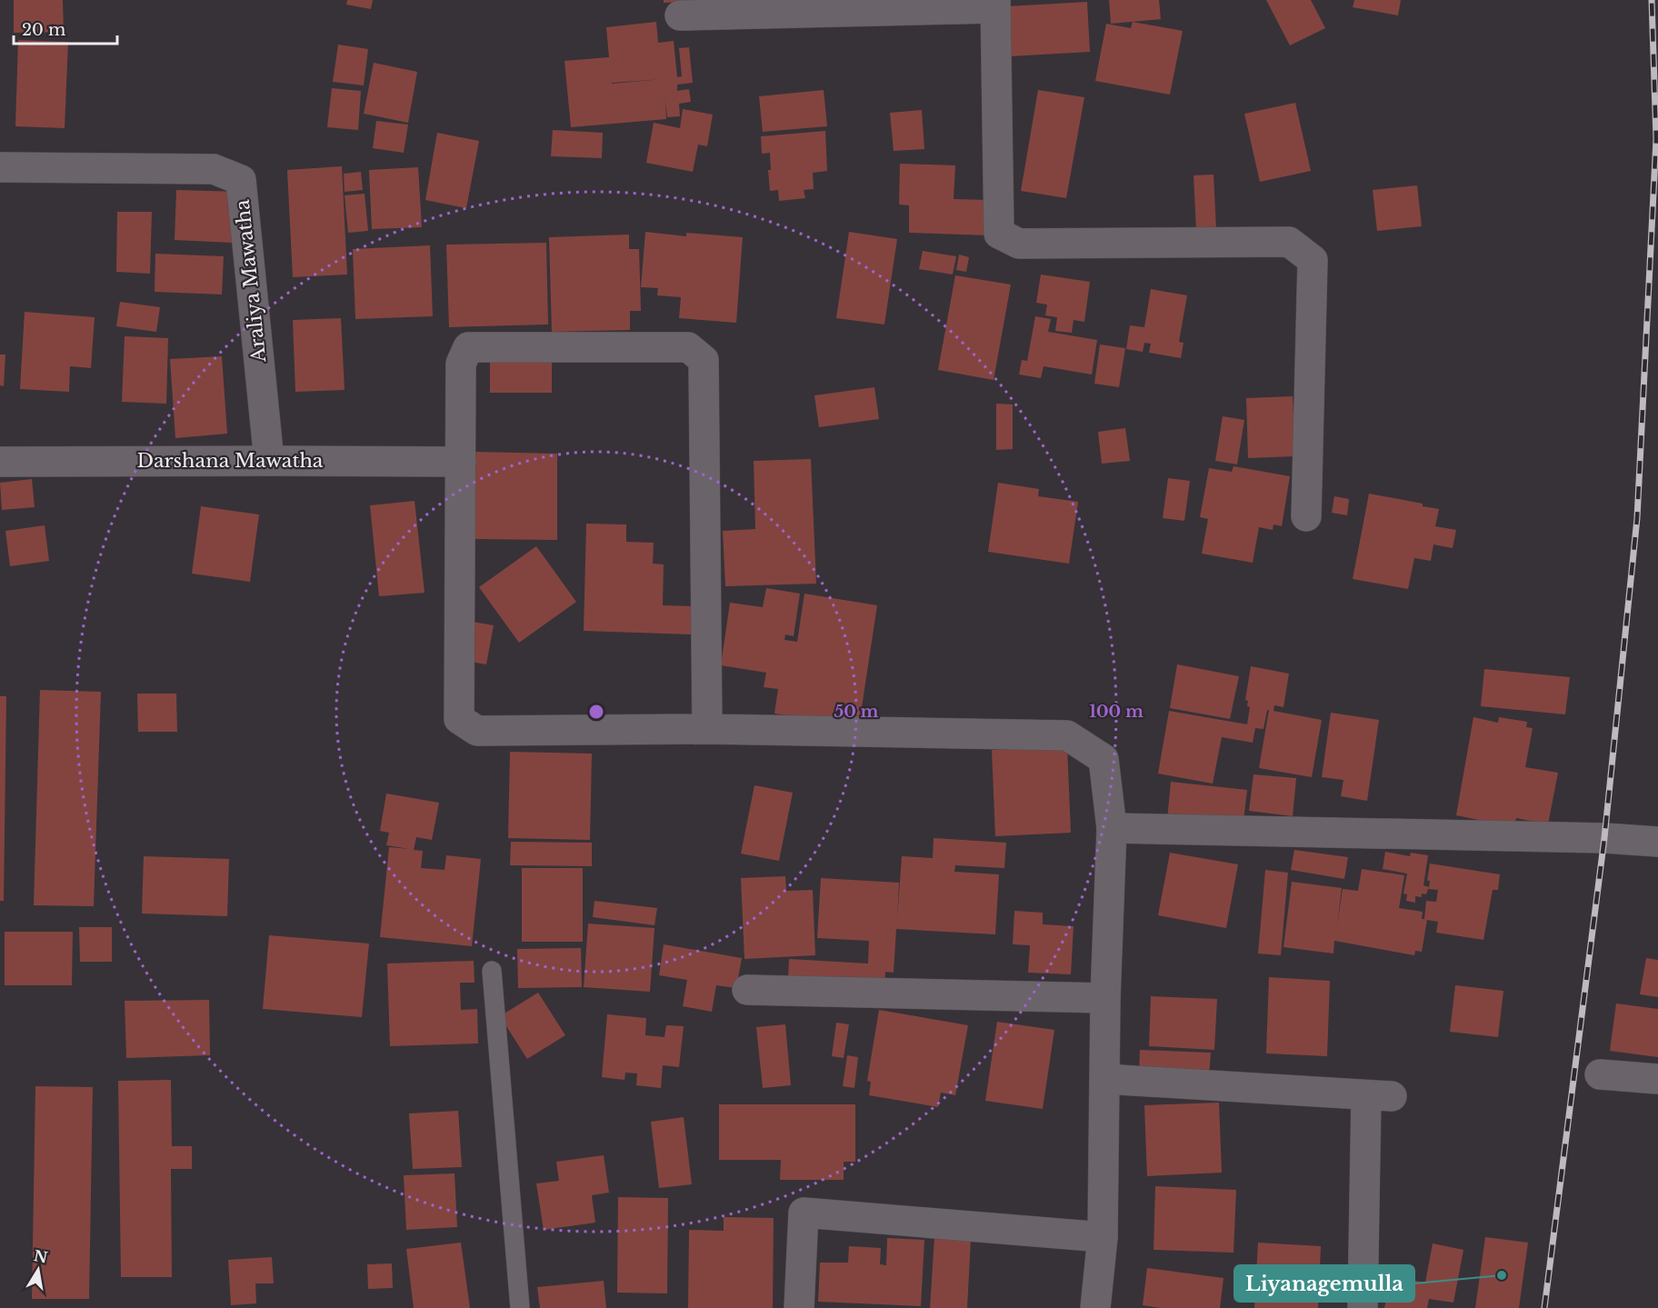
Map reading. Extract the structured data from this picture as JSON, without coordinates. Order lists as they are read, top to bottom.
{
  "streets": {
    "street": ["Araliya Mawatha", "Darshana Mawatha"]
  },
  "crossings": [
    ["Araliya Mawatha", "Darshana Mawatha"]
  ],
  "places": ["Liyanagemulla"],
  "scale_bar": "20 m",
  "north": "top",
  "rings": ["50 m", "100 m"]
}
